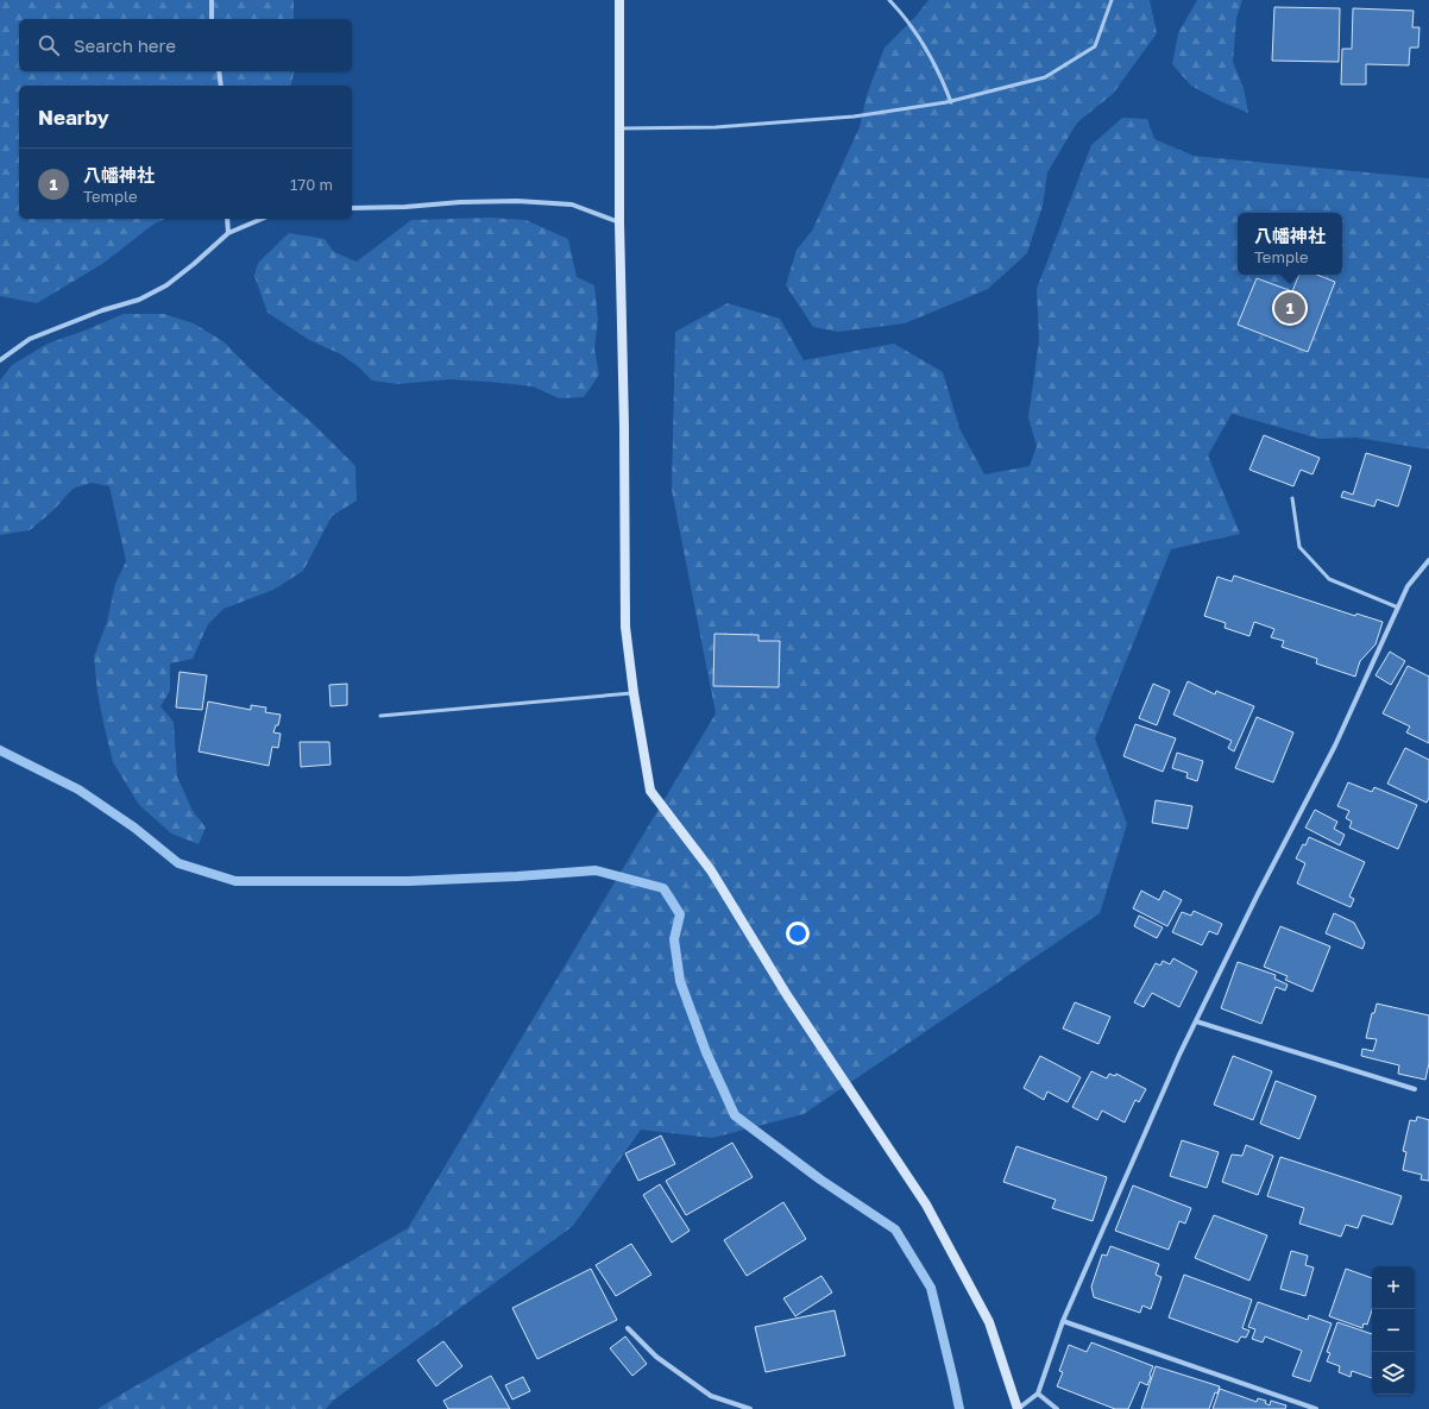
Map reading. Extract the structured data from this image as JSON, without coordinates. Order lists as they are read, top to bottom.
{
  "page": {
    "search": "Search here",
    "heading": "Nearby",
    "list": [
      {
        "mark": "1",
        "name": "八幡神社",
        "note": "Temple",
        "value": "170 m"
      }
    ],
    "popup": ["八幡神社", "Temple"],
    "pins": "1",
    "map_buttons": ["+", "−"]
  }
}
